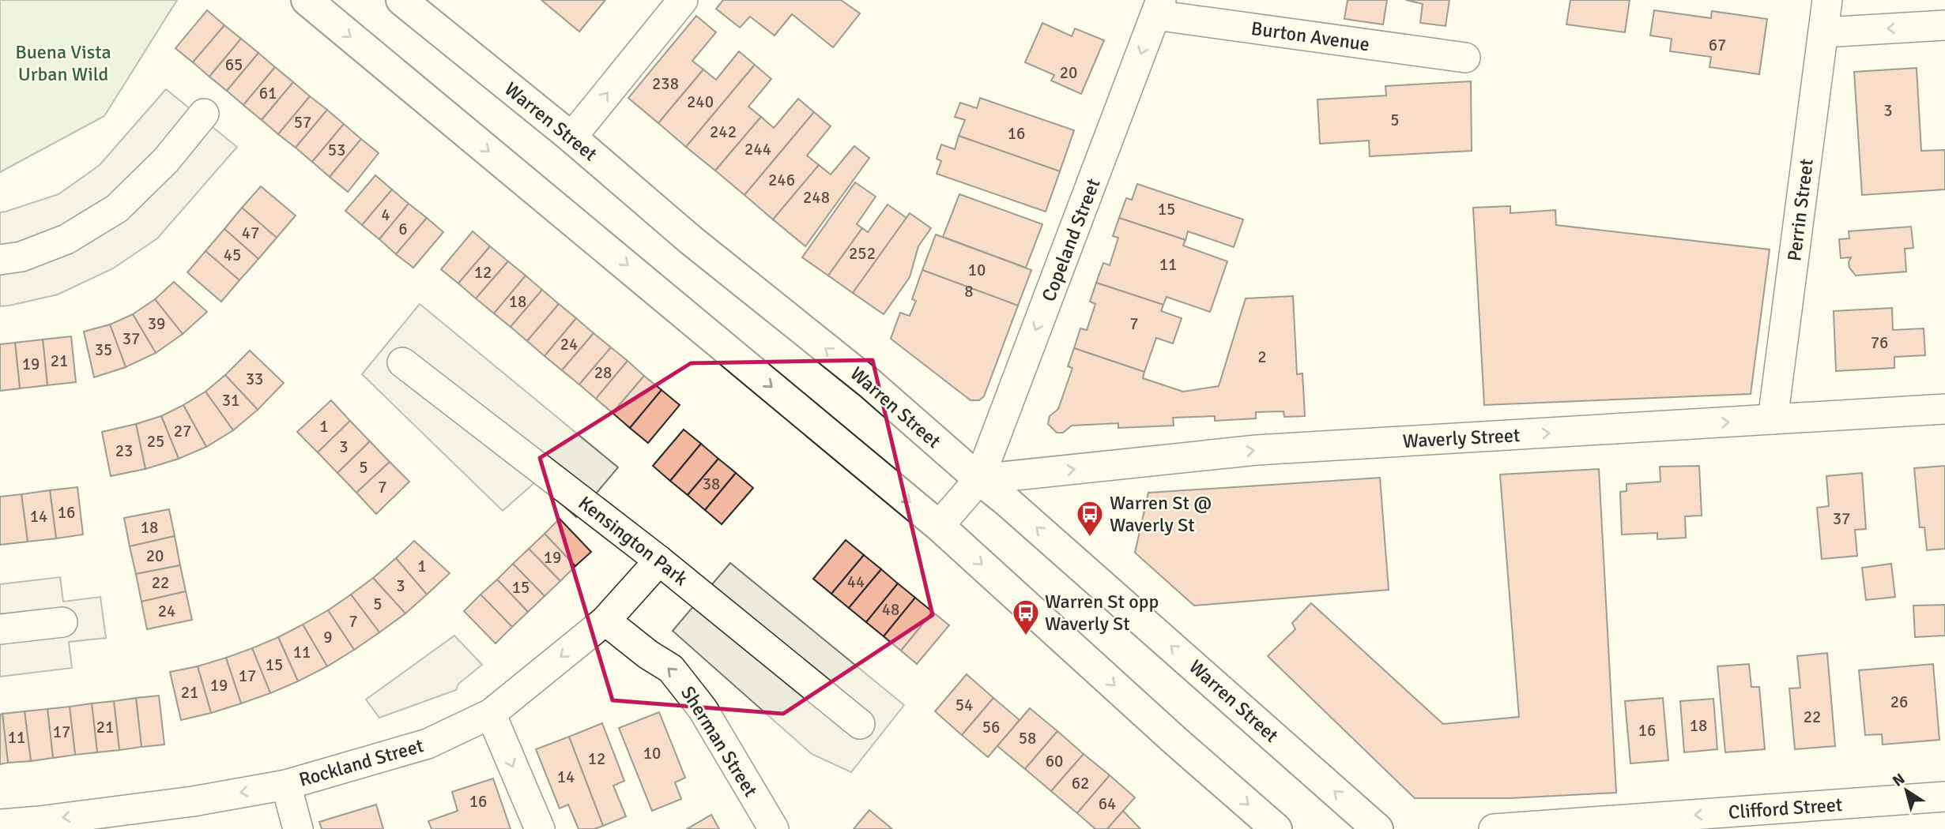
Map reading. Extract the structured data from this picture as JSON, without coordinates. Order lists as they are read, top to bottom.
{
  "streets": {
    "main road": ["Warren Street"],
    "street": [
      "Burton Avenue",
      "Perrin Street",
      "Copeland Street",
      "Waverly Street",
      "Kensington Park",
      "Sherman Street",
      "Rockland Street",
      "Clifford Street"
    ]
  },
  "crossings": [
    ["Burton Avenue", "Copeland Street"],
    ["Warren Street", "Copeland Street"],
    ["Warren Street", "Waverly Street"],
    ["Perrin Street", "Waverly Street"],
    ["Copeland Street", "Waverly Street"],
    ["Kensington Park", "Rockland Street"],
    ["Sherman Street", "Rockland Street"]
  ],
  "one_way": [
    "Copeland Street",
    "Waverly Street",
    "Rockland Street",
    "Clifford Street"
  ],
  "parks": ["Buena Vista Urban Wild"],
  "places": {
    "bus stop": ["Warren St @ Waverly St", "Warren St opp Waverly St"]
  },
  "house_numbers": [
    "67",
    "65",
    "20",
    "238",
    "61",
    "240",
    "3",
    "5",
    "57",
    "242",
    "16",
    "244",
    "53",
    "246",
    "248",
    "15",
    "4",
    "6",
    "47",
    "252",
    "45",
    "11",
    "10",
    "12",
    "8",
    "18",
    "39",
    "7",
    "37",
    "76",
    "24",
    "35",
    "2",
    "21",
    "19",
    "28",
    "33",
    "31",
    "1",
    "27",
    "25",
    "3",
    "23",
    "5",
    "38",
    "7",
    "16",
    "14",
    "37",
    "18",
    "20",
    "19",
    "1",
    "44",
    "22",
    "3",
    "15",
    "5",
    "48",
    "24",
    "7",
    "9",
    "11",
    "15",
    "17",
    "19",
    "21",
    "26",
    "54",
    "22",
    "18",
    "21",
    "56",
    "16",
    "17",
    "11",
    "58",
    "10",
    "12",
    "60",
    "14",
    "62",
    "16",
    "64"
  ],
  "north": "top left"
}
